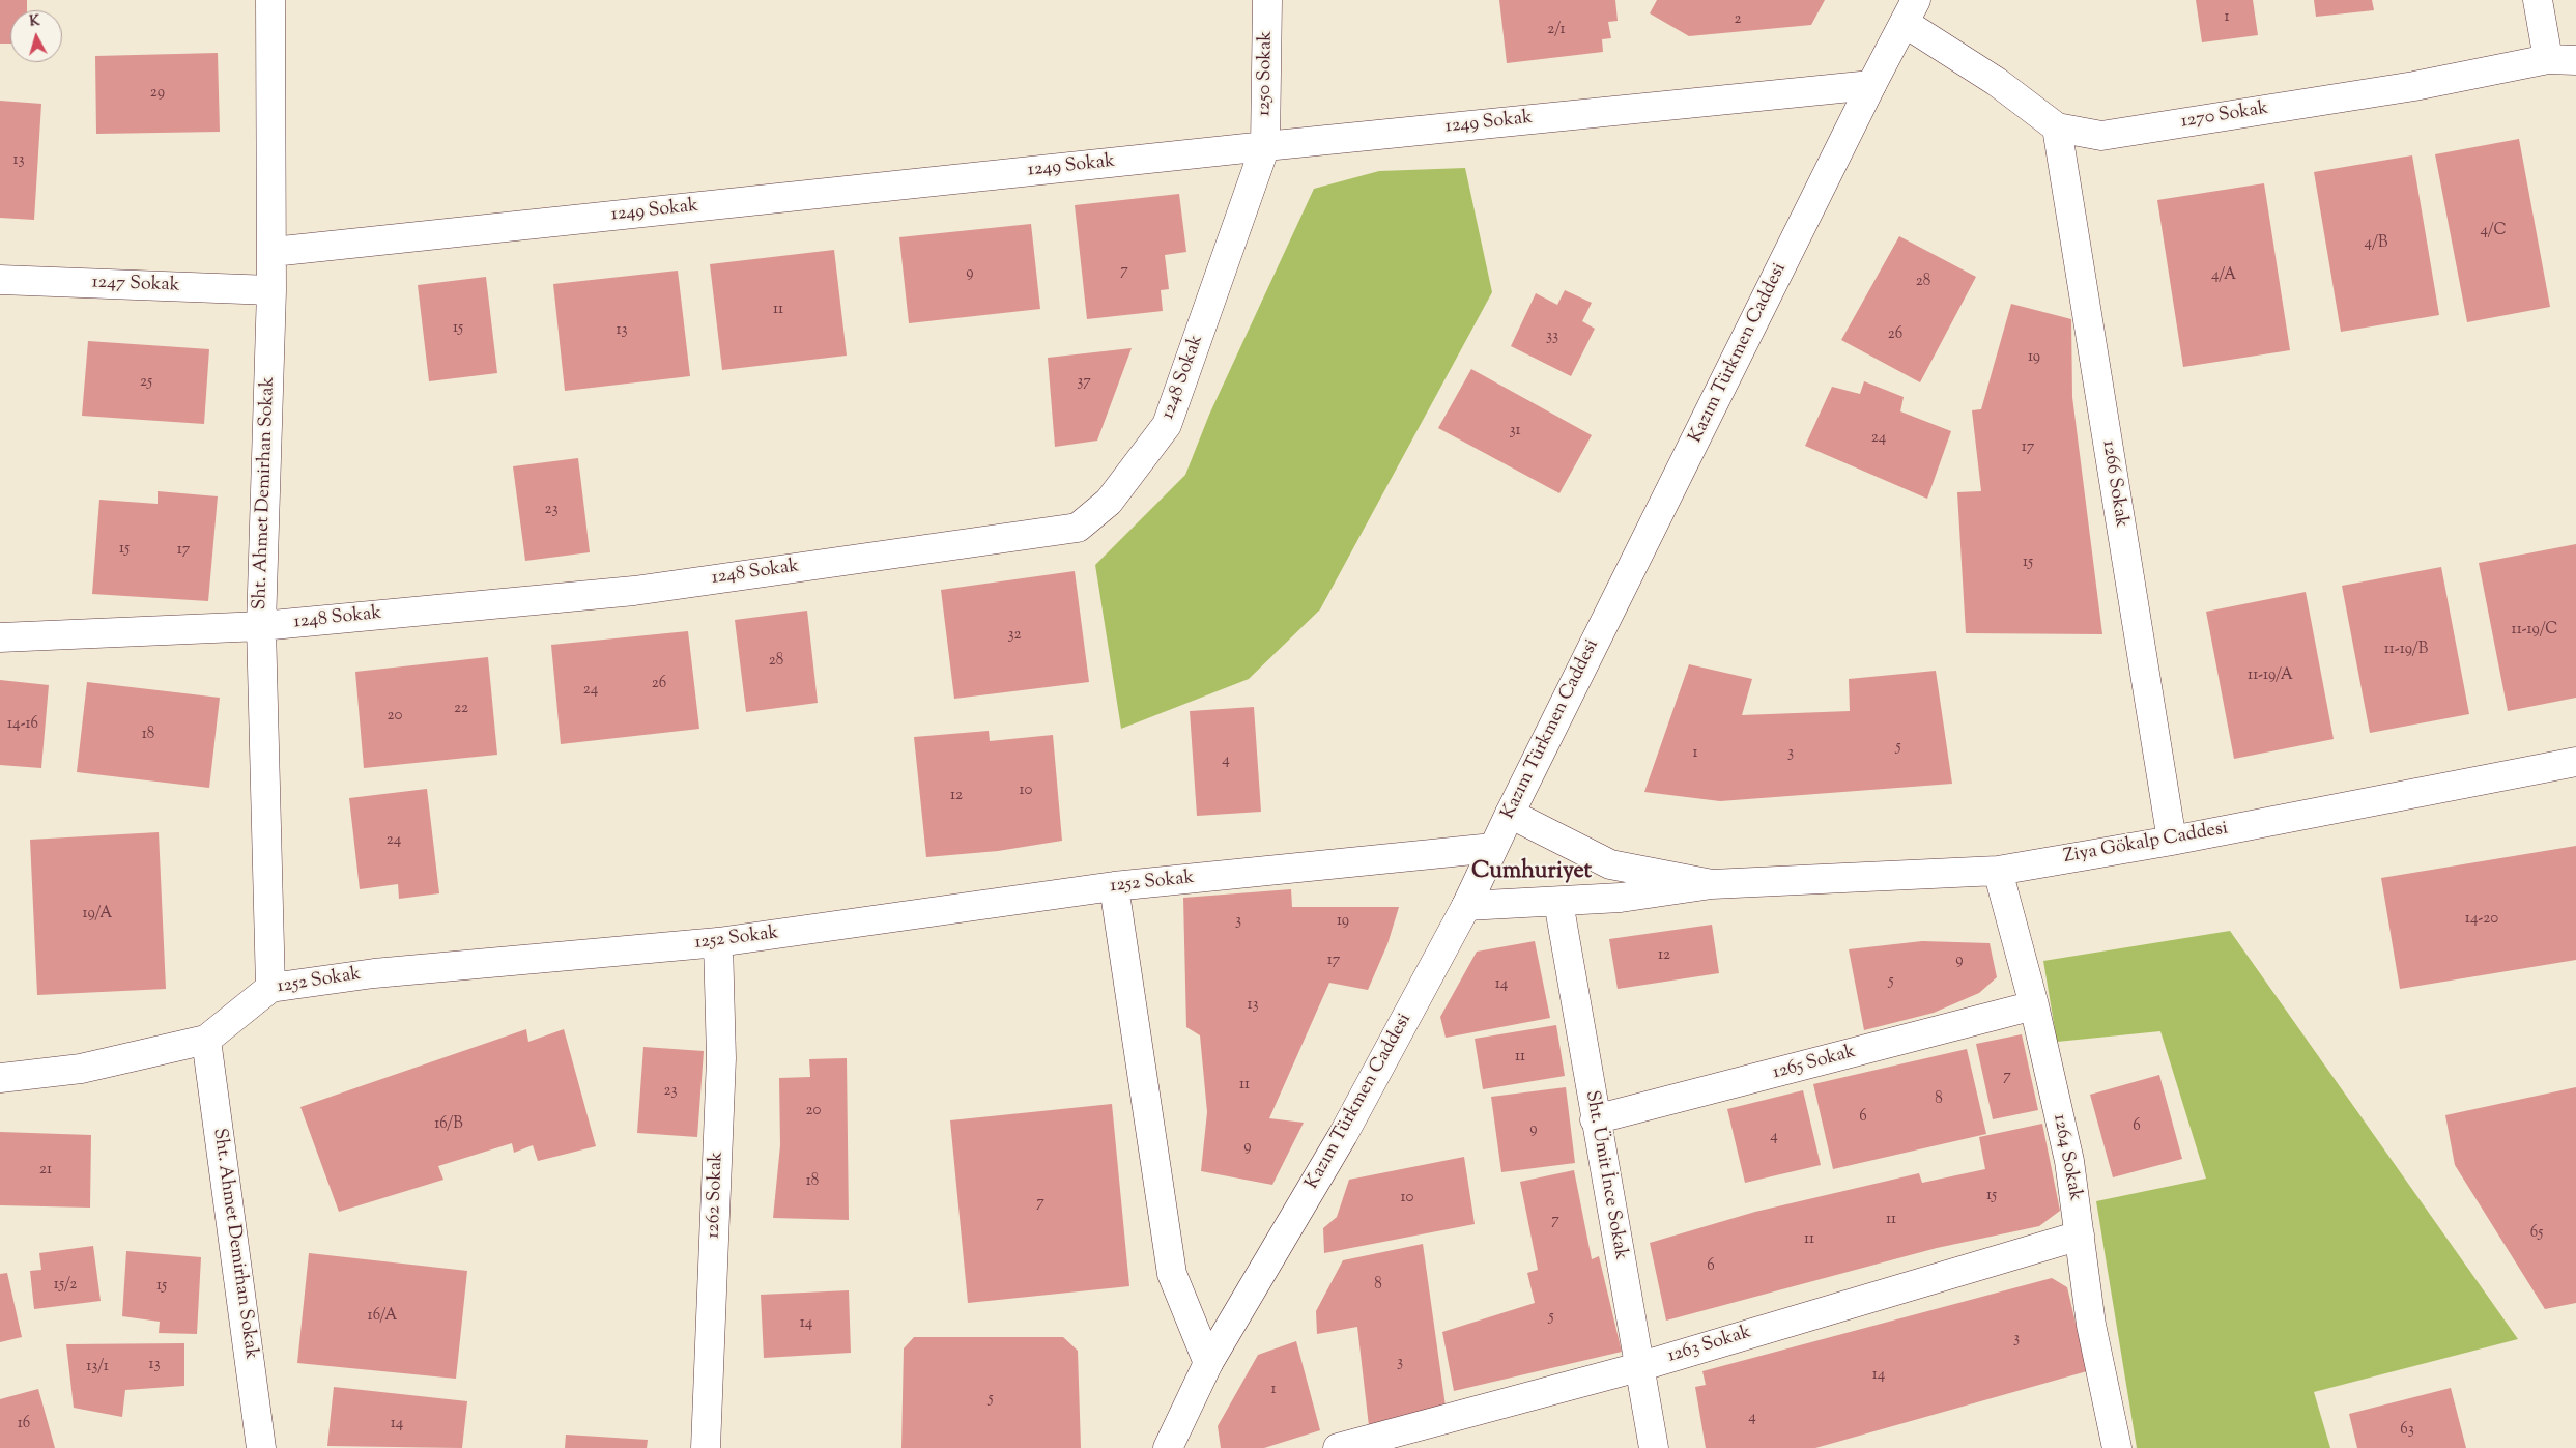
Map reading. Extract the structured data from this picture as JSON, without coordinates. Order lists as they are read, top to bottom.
{
  "streets": {
    "street": [
      "1250 Sokak",
      "1270 Sokak",
      "1249 Sokak",
      "1247 Sokak",
      "Kazım Türkmen Caddesi",
      "1248 Sokak",
      "1266 Sokak",
      "Sht. Ahmet Demirhan Sokak",
      "Ziya Gökalp Caddesi",
      "1252 Sokak",
      "1265 Sokak",
      "1264 Sokak",
      "Sht. Ümit İnce Sokak",
      "1262 Sokak",
      "1263 Sokak"
    ]
  },
  "crossings": [
    ["1250 Sokak", "1249 Sokak"],
    ["1250 Sokak", "1248 Sokak"],
    ["1270 Sokak", "Kazım Türkmen Caddesi"],
    ["1270 Sokak", "1266 Sokak"],
    ["1249 Sokak", "Kazım Türkmen Caddesi"],
    ["1249 Sokak", "1248 Sokak"],
    ["1249 Sokak", "Sht. Ahmet Demirhan Sokak"],
    ["1247 Sokak", "Sht. Ahmet Demirhan Sokak"],
    ["Kazım Türkmen Caddesi", "1252 Sokak"],
    ["1248 Sokak", "Sht. Ahmet Demirhan Sokak"],
    ["1266 Sokak", "Ziya Gökalp Caddesi"],
    ["Sht. Ahmet Demirhan Sokak", "1252 Sokak"],
    ["Ziya Gökalp Caddesi", "1264 Sokak"],
    ["1252 Sokak", "1262 Sokak"],
    ["1265 Sokak", "1264 Sokak"],
    ["1265 Sokak", "Sht. Ümit İnce Sokak"],
    ["1264 Sokak", "1263 Sokak"],
    ["Sht. Ümit İnce Sokak", "1263 Sokak"]
  ],
  "districts": ["Cumhuriyet"],
  "house_numbers": [
    "1",
    "2",
    "2/1",
    "29",
    "13",
    "4/C",
    "4/B",
    "7",
    "9",
    "4/A",
    "28",
    "11",
    "15",
    "13",
    "26",
    "33",
    "19",
    "25",
    "37",
    "31",
    "24",
    "17",
    "23",
    "15",
    "17",
    "15",
    "11-19/C",
    "32",
    "11-19/B",
    "28",
    "11-19/A",
    "26",
    "24",
    "22",
    "20",
    "14-16",
    "18",
    "5",
    "1",
    "3",
    "4",
    "10",
    "12",
    "24",
    "19/A",
    "14-20",
    "3",
    "19",
    "12",
    "17",
    "9",
    "5",
    "14",
    "13",
    "11",
    "7",
    "11",
    "23",
    "8",
    "20",
    "6",
    "16/B",
    "6",
    "9",
    "4",
    "9",
    "21",
    "18",
    "15",
    "10",
    "7",
    "11",
    "7",
    "65",
    "11",
    "6",
    "15/2",
    "8",
    "15",
    "16/A",
    "5",
    "14",
    "3",
    "3",
    "13",
    "13/1",
    "14",
    "1",
    "5",
    "4",
    "16",
    "14",
    "63"
  ],
  "north": "top"
}
